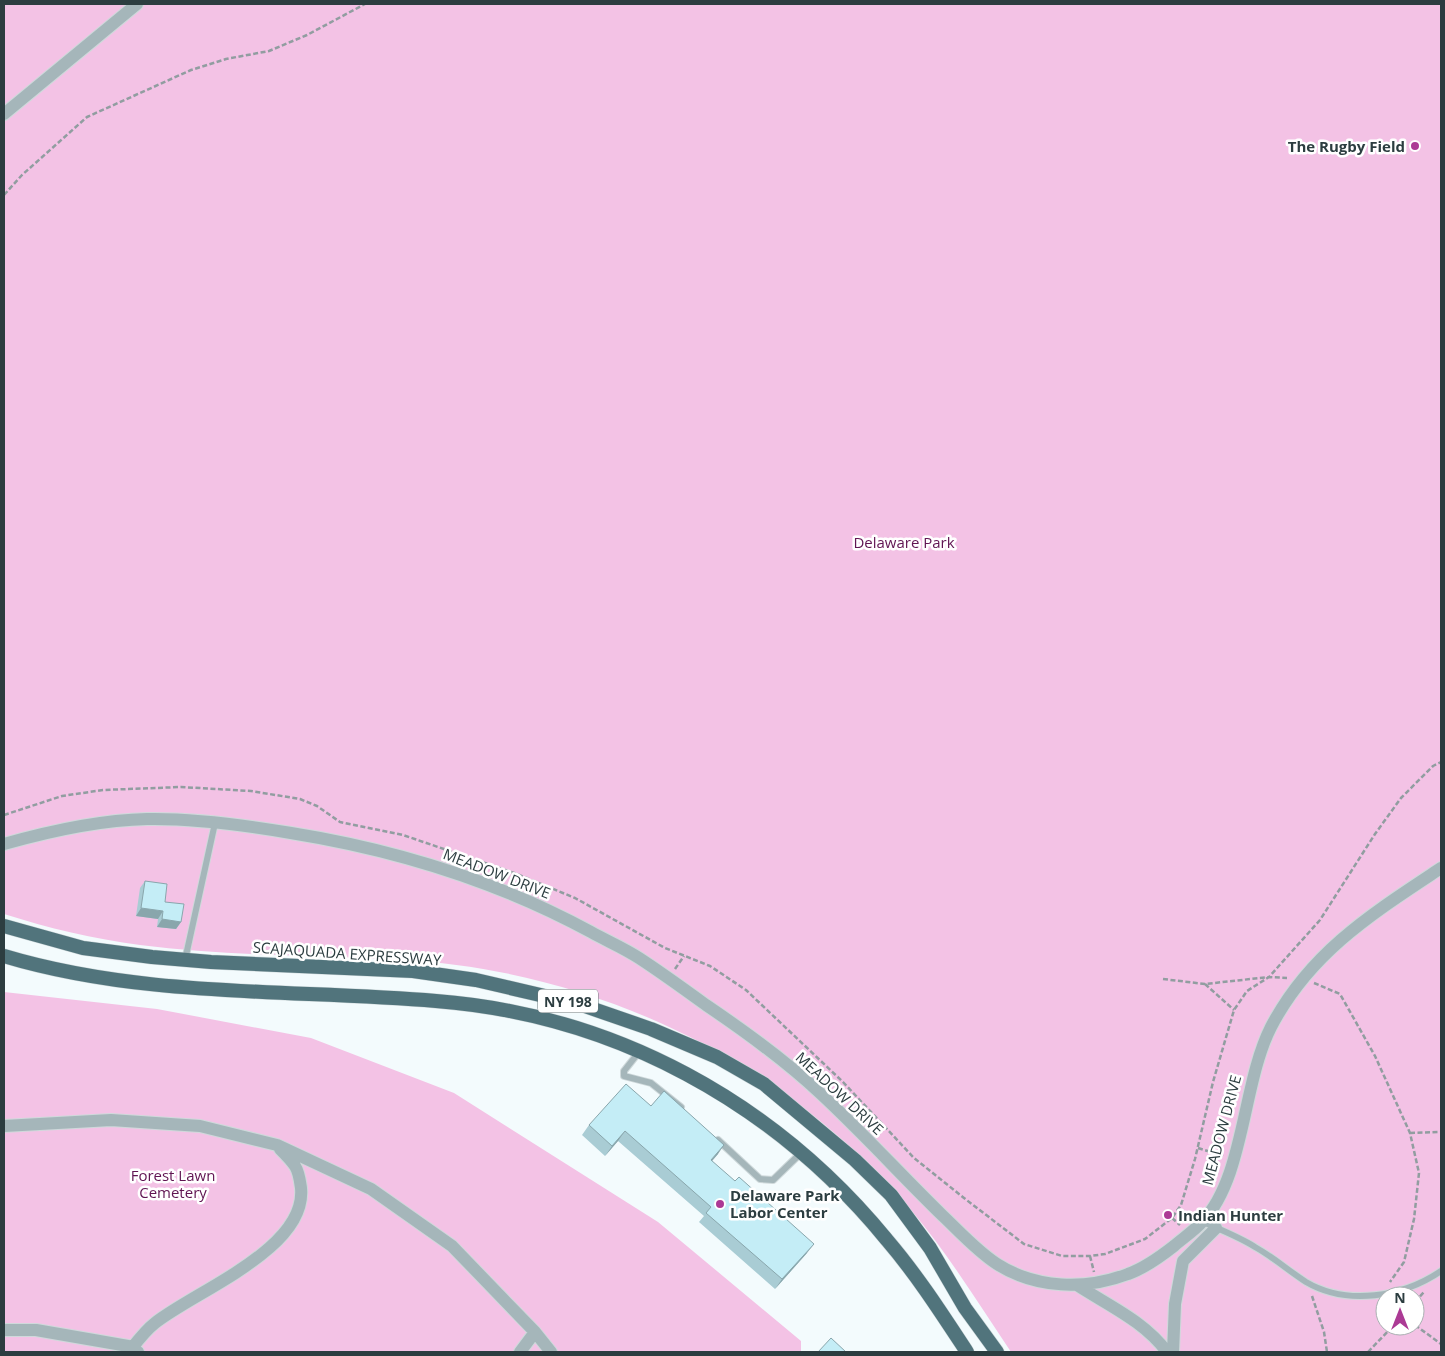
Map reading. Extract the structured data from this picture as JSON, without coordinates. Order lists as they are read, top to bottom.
{
  "streets": {
    "highway": ["SCAJAQUADA EXPRESSWAY", "NY 198"],
    "street": ["MEADOW DRIVE"]
  },
  "parks": ["Delaware Park", "Forest Lawn Cemetery"],
  "places": ["The Rugby Field", "Delaware Park Labor Center", "Indian Hunter"],
  "north": "top"
}
